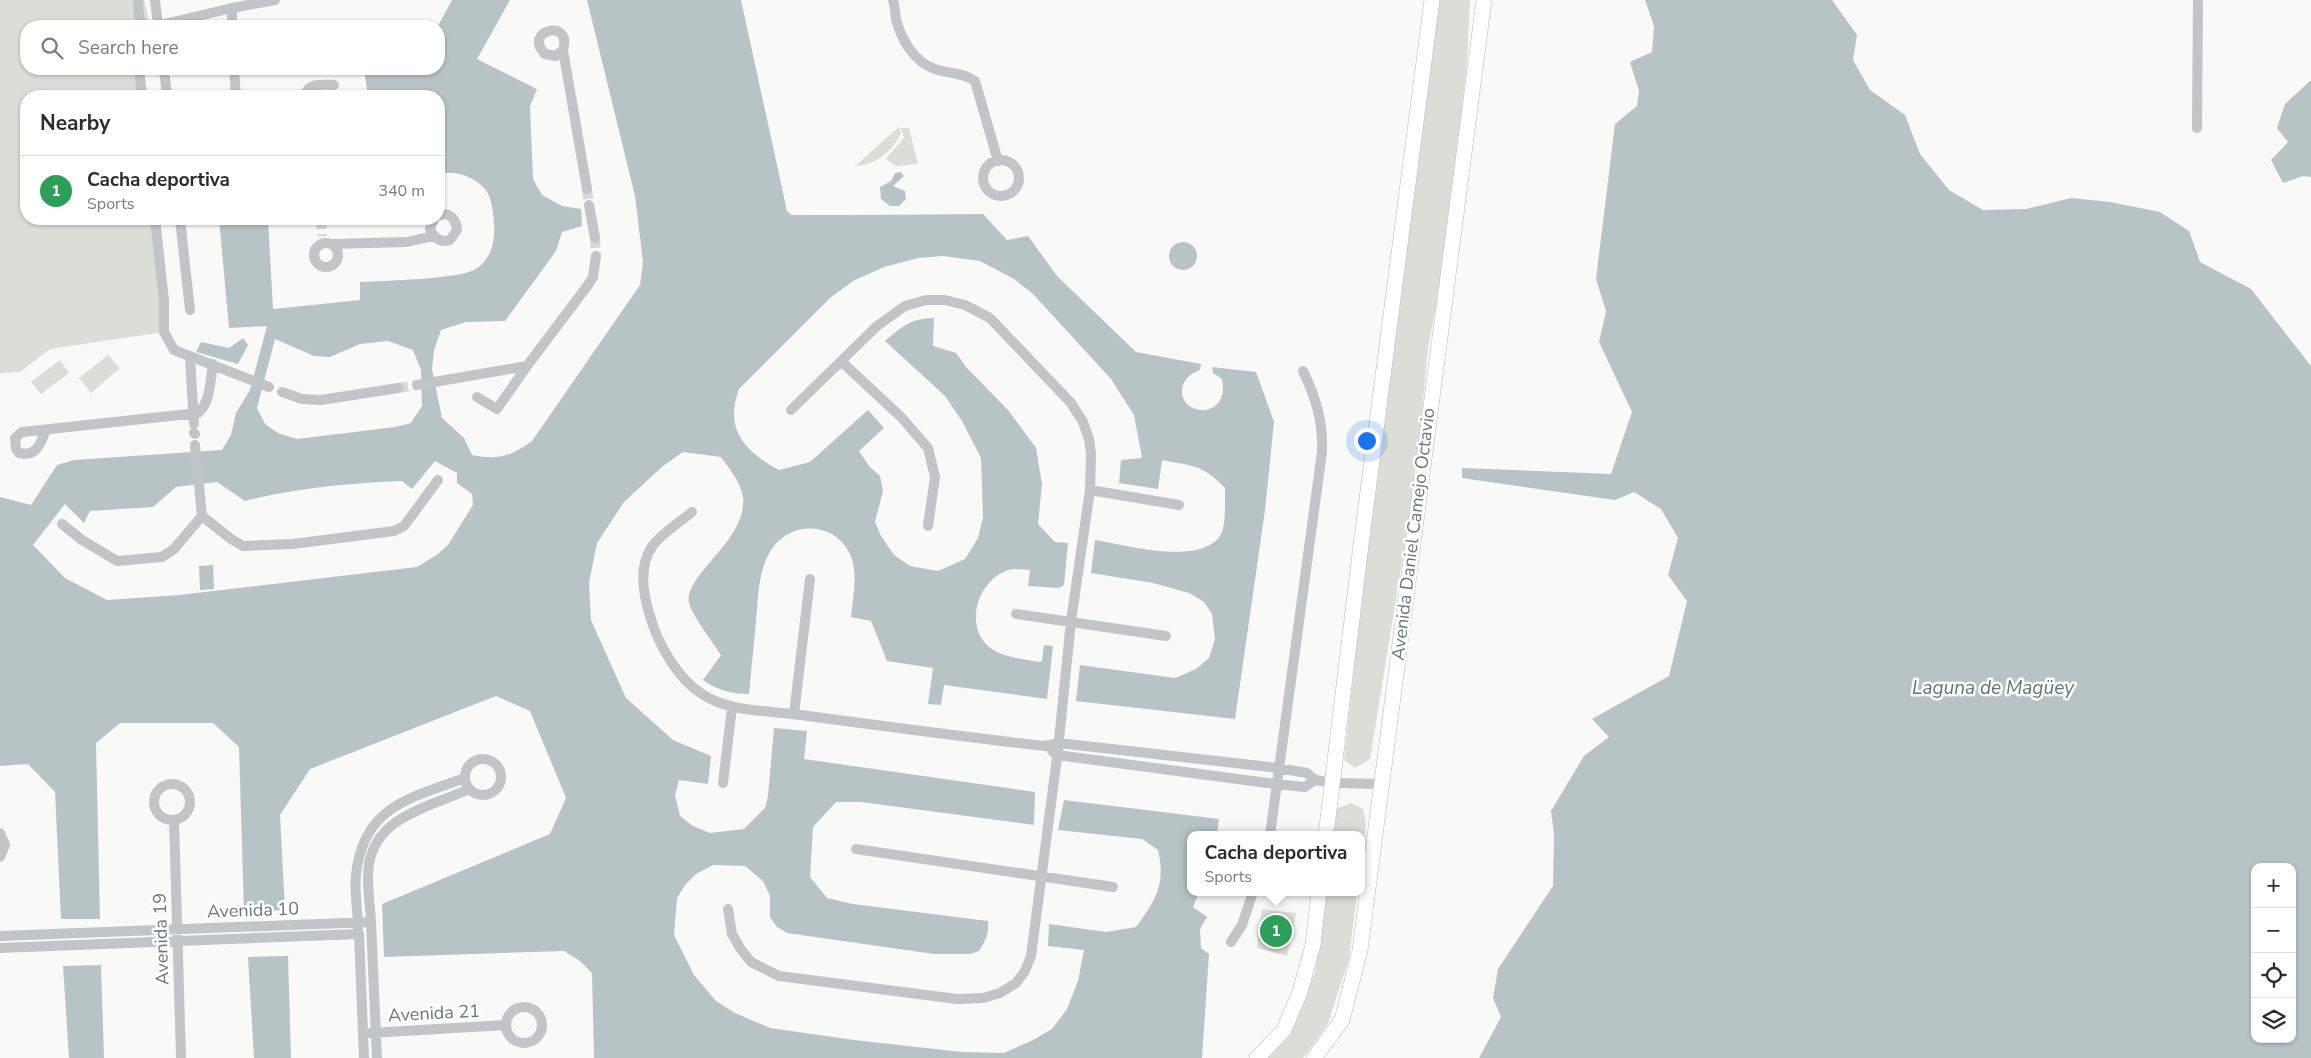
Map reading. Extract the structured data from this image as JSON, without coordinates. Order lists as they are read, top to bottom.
{
  "streets": {
    "main road": ["Avenida Daniel Camejo Octavio"],
    "street": ["Avenida 10", "Avenida 19", "Avenida 21"]
  },
  "crossings": [
    ["Avenida 10", "Avenida 19"]
  ],
  "water": ["Laguna de Magüey"],
  "page": {
    "search": "Search here",
    "heading": "Nearby",
    "list": [
      {
        "mark": "1",
        "name": "Cacha deportiva",
        "note": "Sports",
        "value": "340 m"
      }
    ],
    "popup": ["Cacha deportiva", "Sports"],
    "map_buttons": ["+", "−"],
    "pins": "1"
  }
}
